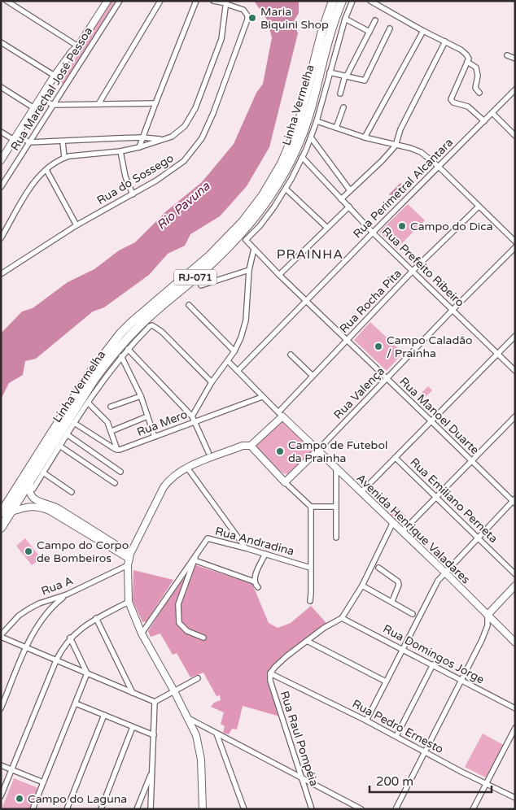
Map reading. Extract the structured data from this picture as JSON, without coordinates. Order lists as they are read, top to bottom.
{
  "streets": {
    "highway": ["Linha Vermelha", "RJ-071"],
    "main road": ["Rua Marechal José Pessoa", "Rua Valença", "Avenida Henrique Valadares"],
    "street": [
      "Rua do Sossego",
      "Rua Perimetral Alcantara",
      "Rua Prefeito Ribeiro",
      "Rua Rocha Pita",
      "Rua Manoel Duarte",
      "Rua Mero",
      "Rua Emiliano Perneta",
      "Rua Andradina",
      "Rua A",
      "Rua Domingos Jorge",
      "Rua Pedro Ernesto",
      "Rua Raul Pompéia"
    ]
  },
  "crossings": [
    ["Rua Perimetral Alcantara", "Rua Prefeito Ribeiro"],
    ["Rua Perimetral Alcantara", "Rua Manoel Duarte"],
    ["Rua Perimetral Alcantara", "Avenida Henrique Valadares"],
    ["Rua Prefeito Ribeiro", "Rua Rocha Pita"],
    ["Rua Prefeito Ribeiro", "Rua Valença"],
    ["Rua Rocha Pita", "Rua Manoel Duarte"],
    ["Rua Rocha Pita", "Avenida Henrique Valadares"],
    ["Rua Valença", "Rua Manoel Duarte"],
    ["Rua Valença", "Avenida Henrique Valadares"],
    ["Rua Mero", "Avenida Henrique Valadares"],
    ["Rua Pedro Ernesto", "Rua Raul Pompéia"]
  ],
  "districts": ["PRAINHA"],
  "water": ["Rio Pavuna"],
  "places": [
    "Maria Biquini Shop",
    "Campo do Dica",
    "Campo Caladão / Prainha",
    "Campo de Futebol da Prainha",
    "Campo do Corpo de Bombeiros",
    "Campo do Laguna"
  ],
  "scale_bar": "200 m"
}
